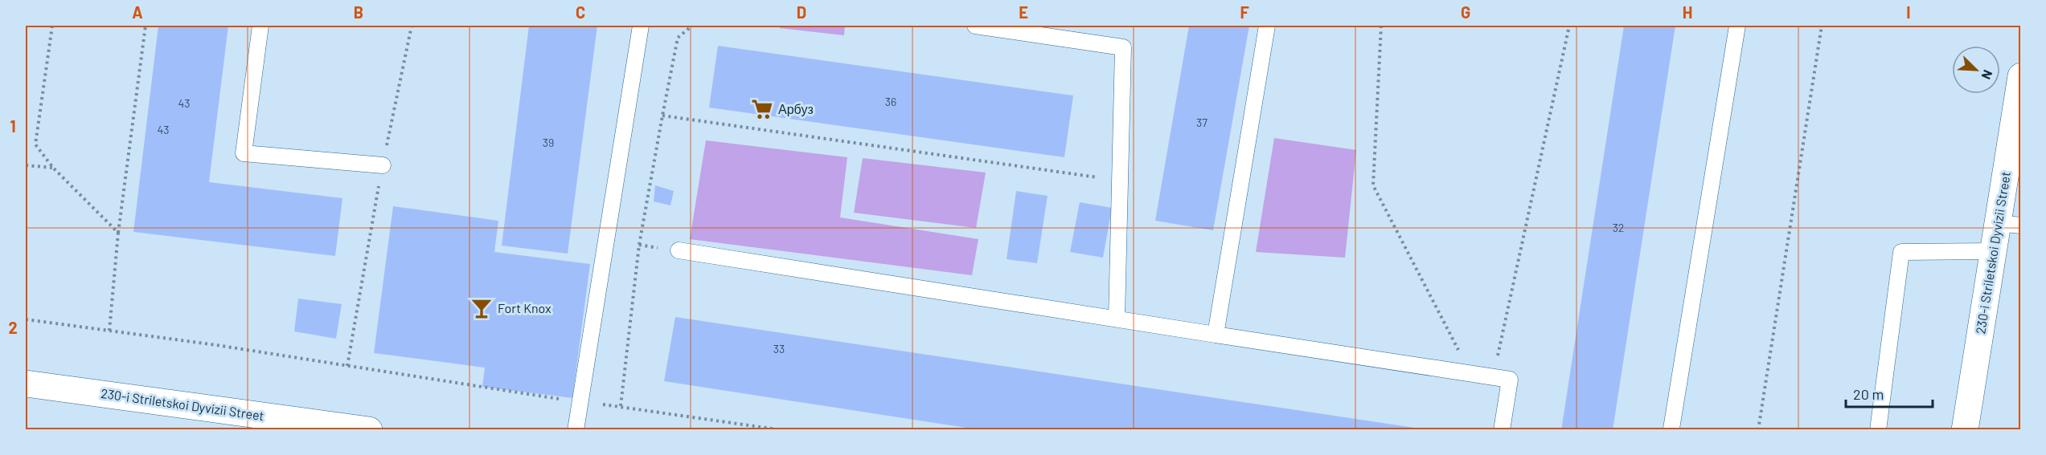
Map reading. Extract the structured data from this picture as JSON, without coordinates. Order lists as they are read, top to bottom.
{
  "streets": {
    "street": ["230-i Striletskoi Dyvizii Street"]
  },
  "places": {
    "supermarket": ["Арбуз"],
    "bar": ["Fort Knox"]
  },
  "house_numbers": [
    "36",
    "43",
    "37",
    "43",
    "39",
    "32",
    "33"
  ],
  "scale_bar": "20 m",
  "north": "bottom right",
  "grid": {
    "columns": [
      "A",
      "B",
      "C",
      "D",
      "E",
      "F",
      "G",
      "H",
      "I"
    ],
    "rows": ["1", "2"]
  }
}
